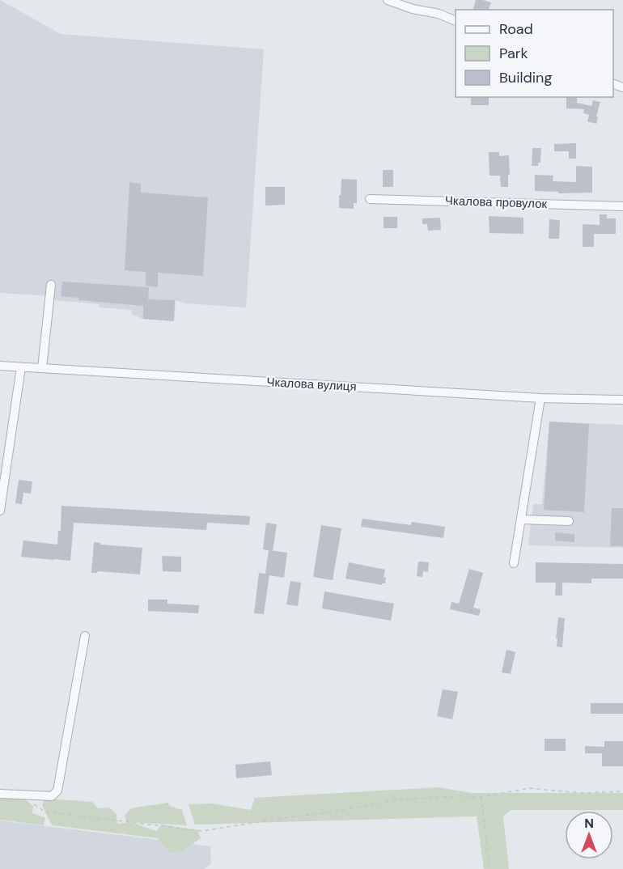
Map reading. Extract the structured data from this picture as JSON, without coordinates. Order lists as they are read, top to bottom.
{
  "streets": {
    "street": ["Чкалова провулок", "Чкалова вулиця"]
  },
  "legend": ["Road", "Park", "Building"],
  "north": "top"
}
